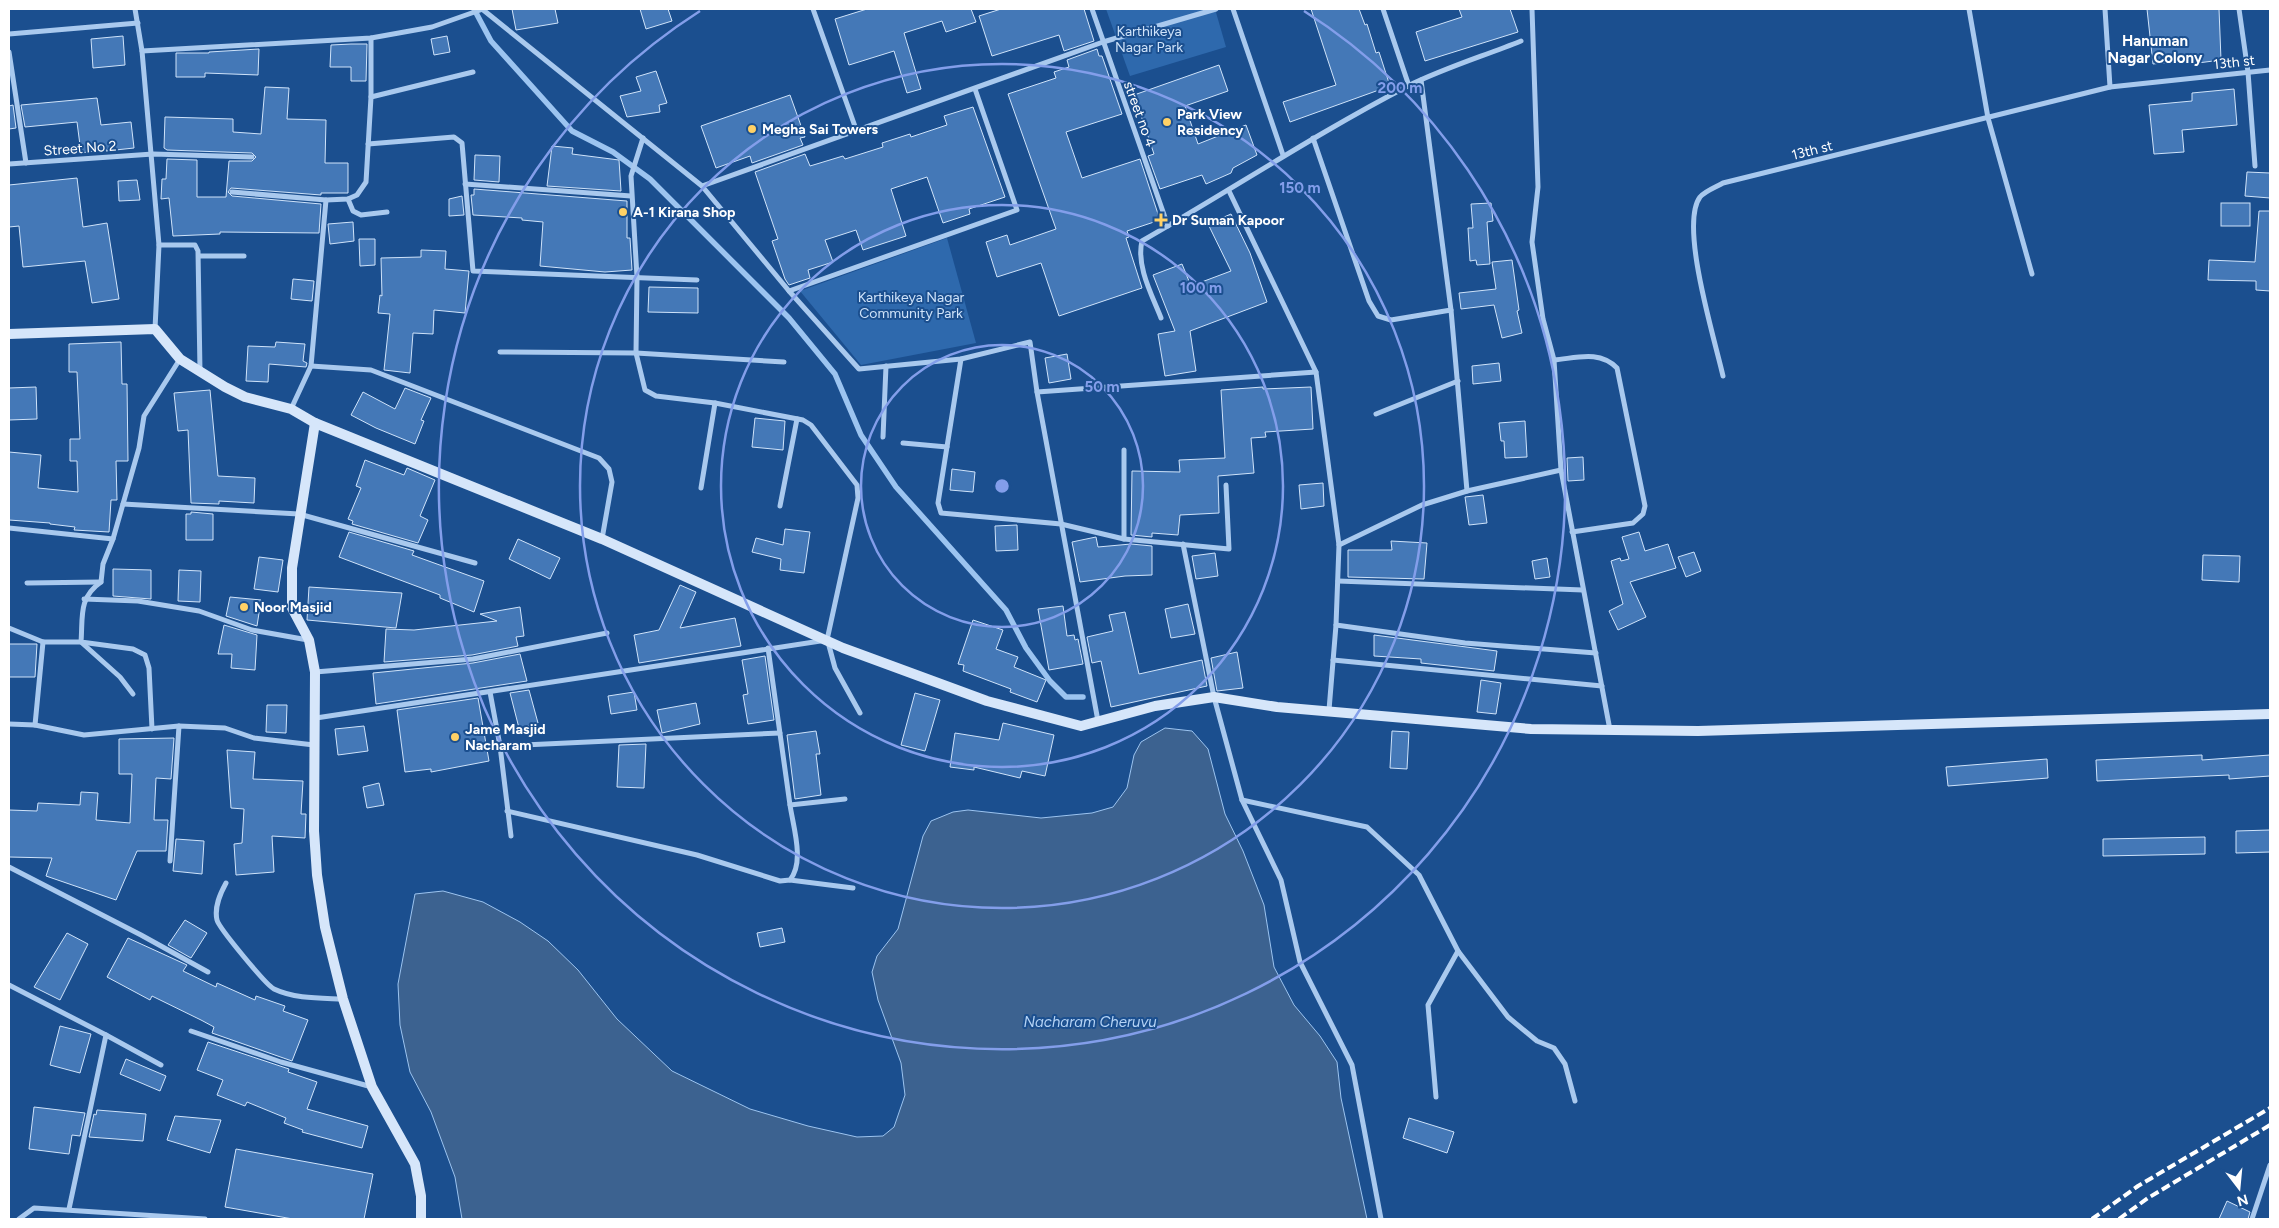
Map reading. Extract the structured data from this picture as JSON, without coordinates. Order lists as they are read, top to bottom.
{
  "streets": {
    "street": ["13th st", "street no 4", "Street No 2"]
  },
  "districts": ["Hanuman Nagar Colony"],
  "water": ["Nacharam Cheruvu"],
  "parks": ["Karthikeya Nagar Park", "Karthikeya Nagar Community Park"],
  "places": {
    "other": [
      "Park View Residency",
      "Megha Sai Towers",
      "A-1 Kirana Shop",
      "Noor Masjid",
      "Jame Masjid Nacharam"
    ],
    "health": ["Dr Suman Kapoor"]
  },
  "north": "bottom",
  "rings": [
    "200 m",
    "150 m",
    "100 m",
    "50 m"
  ]
}
